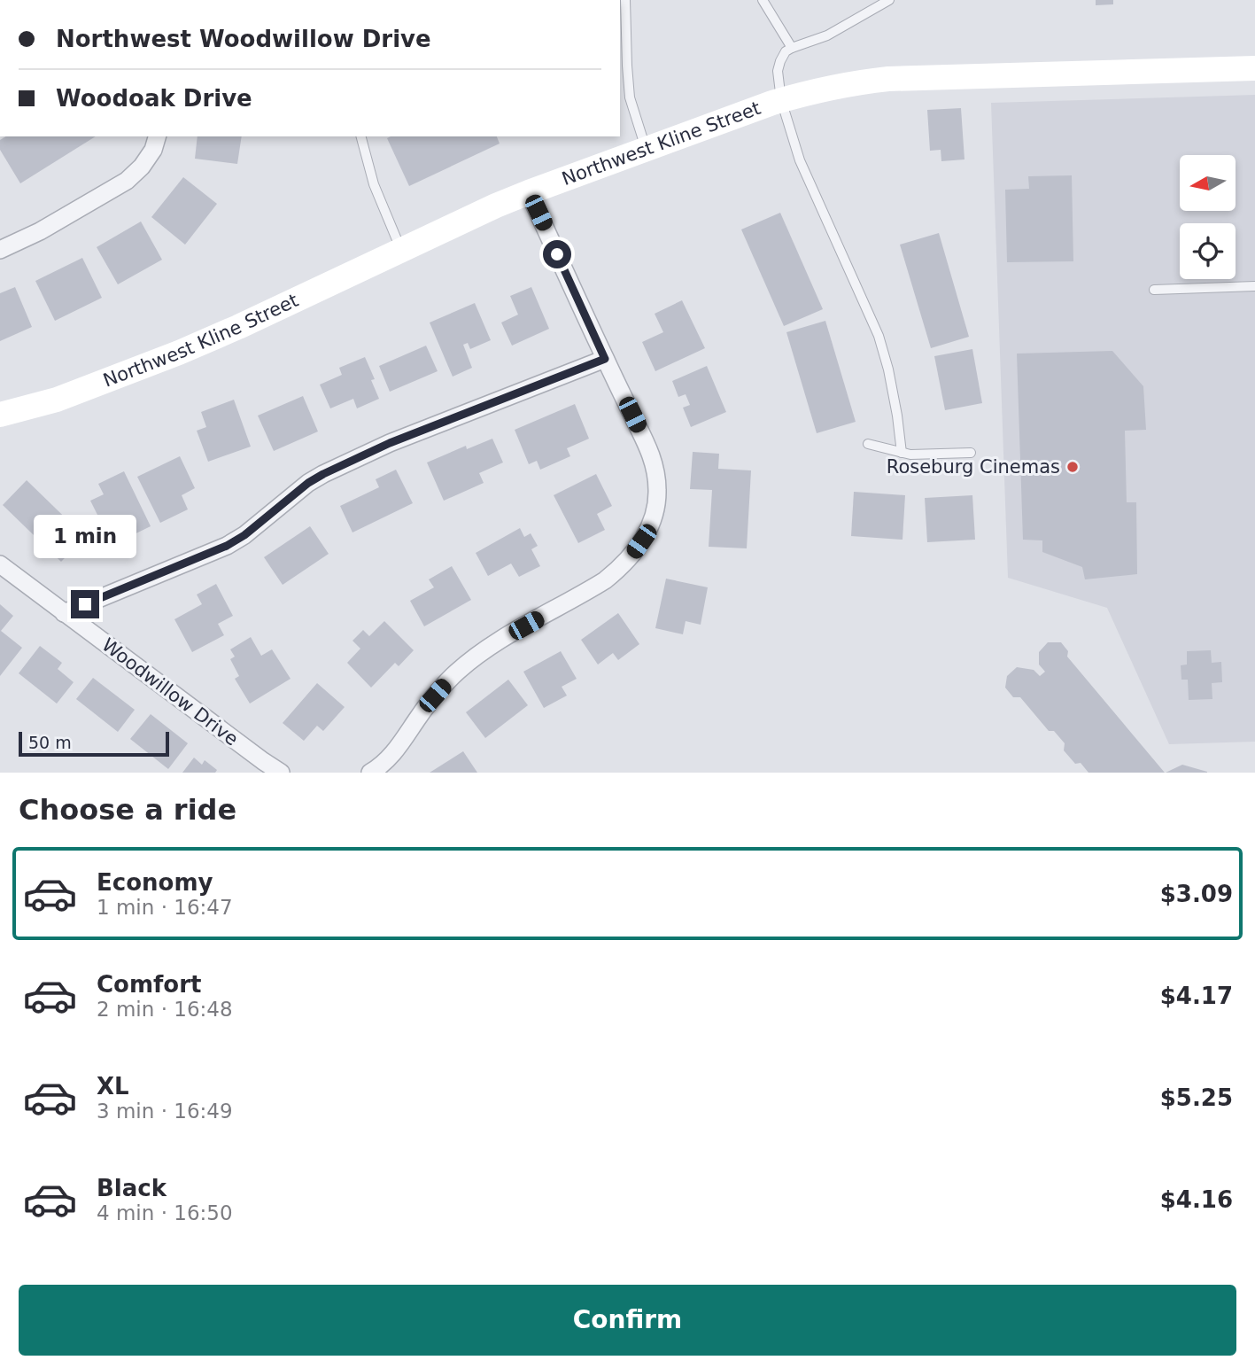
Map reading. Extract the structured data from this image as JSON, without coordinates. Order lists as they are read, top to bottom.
{
  "streets": {
    "street": ["Northwest Kline Street", "Woodwillow Drive"]
  },
  "places": ["Roseburg Cinemas"],
  "scale_bar": "50 m",
  "north": "left",
  "page": {
    "banner": ["Northwest Woodwillow Drive", "Woodoak Drive"],
    "bubble": "1 min",
    "scale": "50 m",
    "heading": "Choose a ride",
    "list": [
      {
        "name": "Economy",
        "note": "1 min · 16:47",
        "value": "$3.09"
      },
      {
        "name": "Comfort",
        "note": "2 min · 16:48",
        "value": "$4.17"
      },
      {
        "name": "XL",
        "note": "3 min · 16:49",
        "value": "$5.25"
      },
      {
        "name": "Black",
        "note": "4 min · 16:50",
        "value": "$4.16"
      }
    ],
    "buttons": "Confirm"
  }
}
